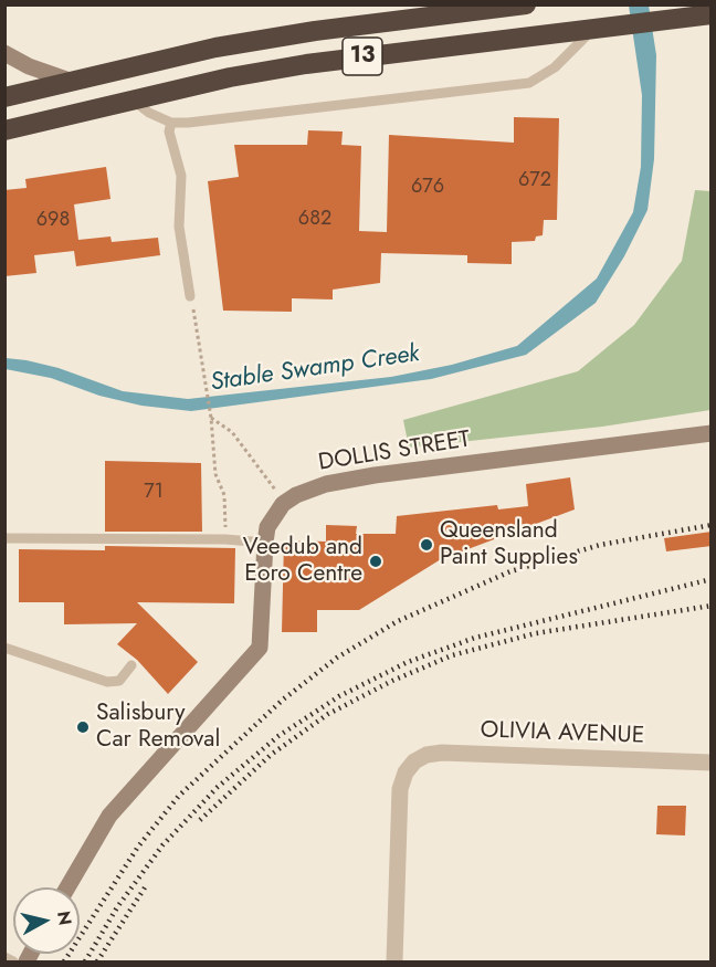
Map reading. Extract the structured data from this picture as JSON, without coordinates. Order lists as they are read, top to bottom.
{
  "streets": {
    "highway": ["13"],
    "street": ["DOLLIS STREET", "OLIVIA AVENUE"]
  },
  "water": ["Stable Swamp Creek"],
  "places": ["Queensland Paint Supplies", "Veedub and Eoro Centre", "Salisbury Car Removal"],
  "house_numbers": [
    "672",
    "676",
    "682",
    "698",
    "71"
  ],
  "north": "right"
}
